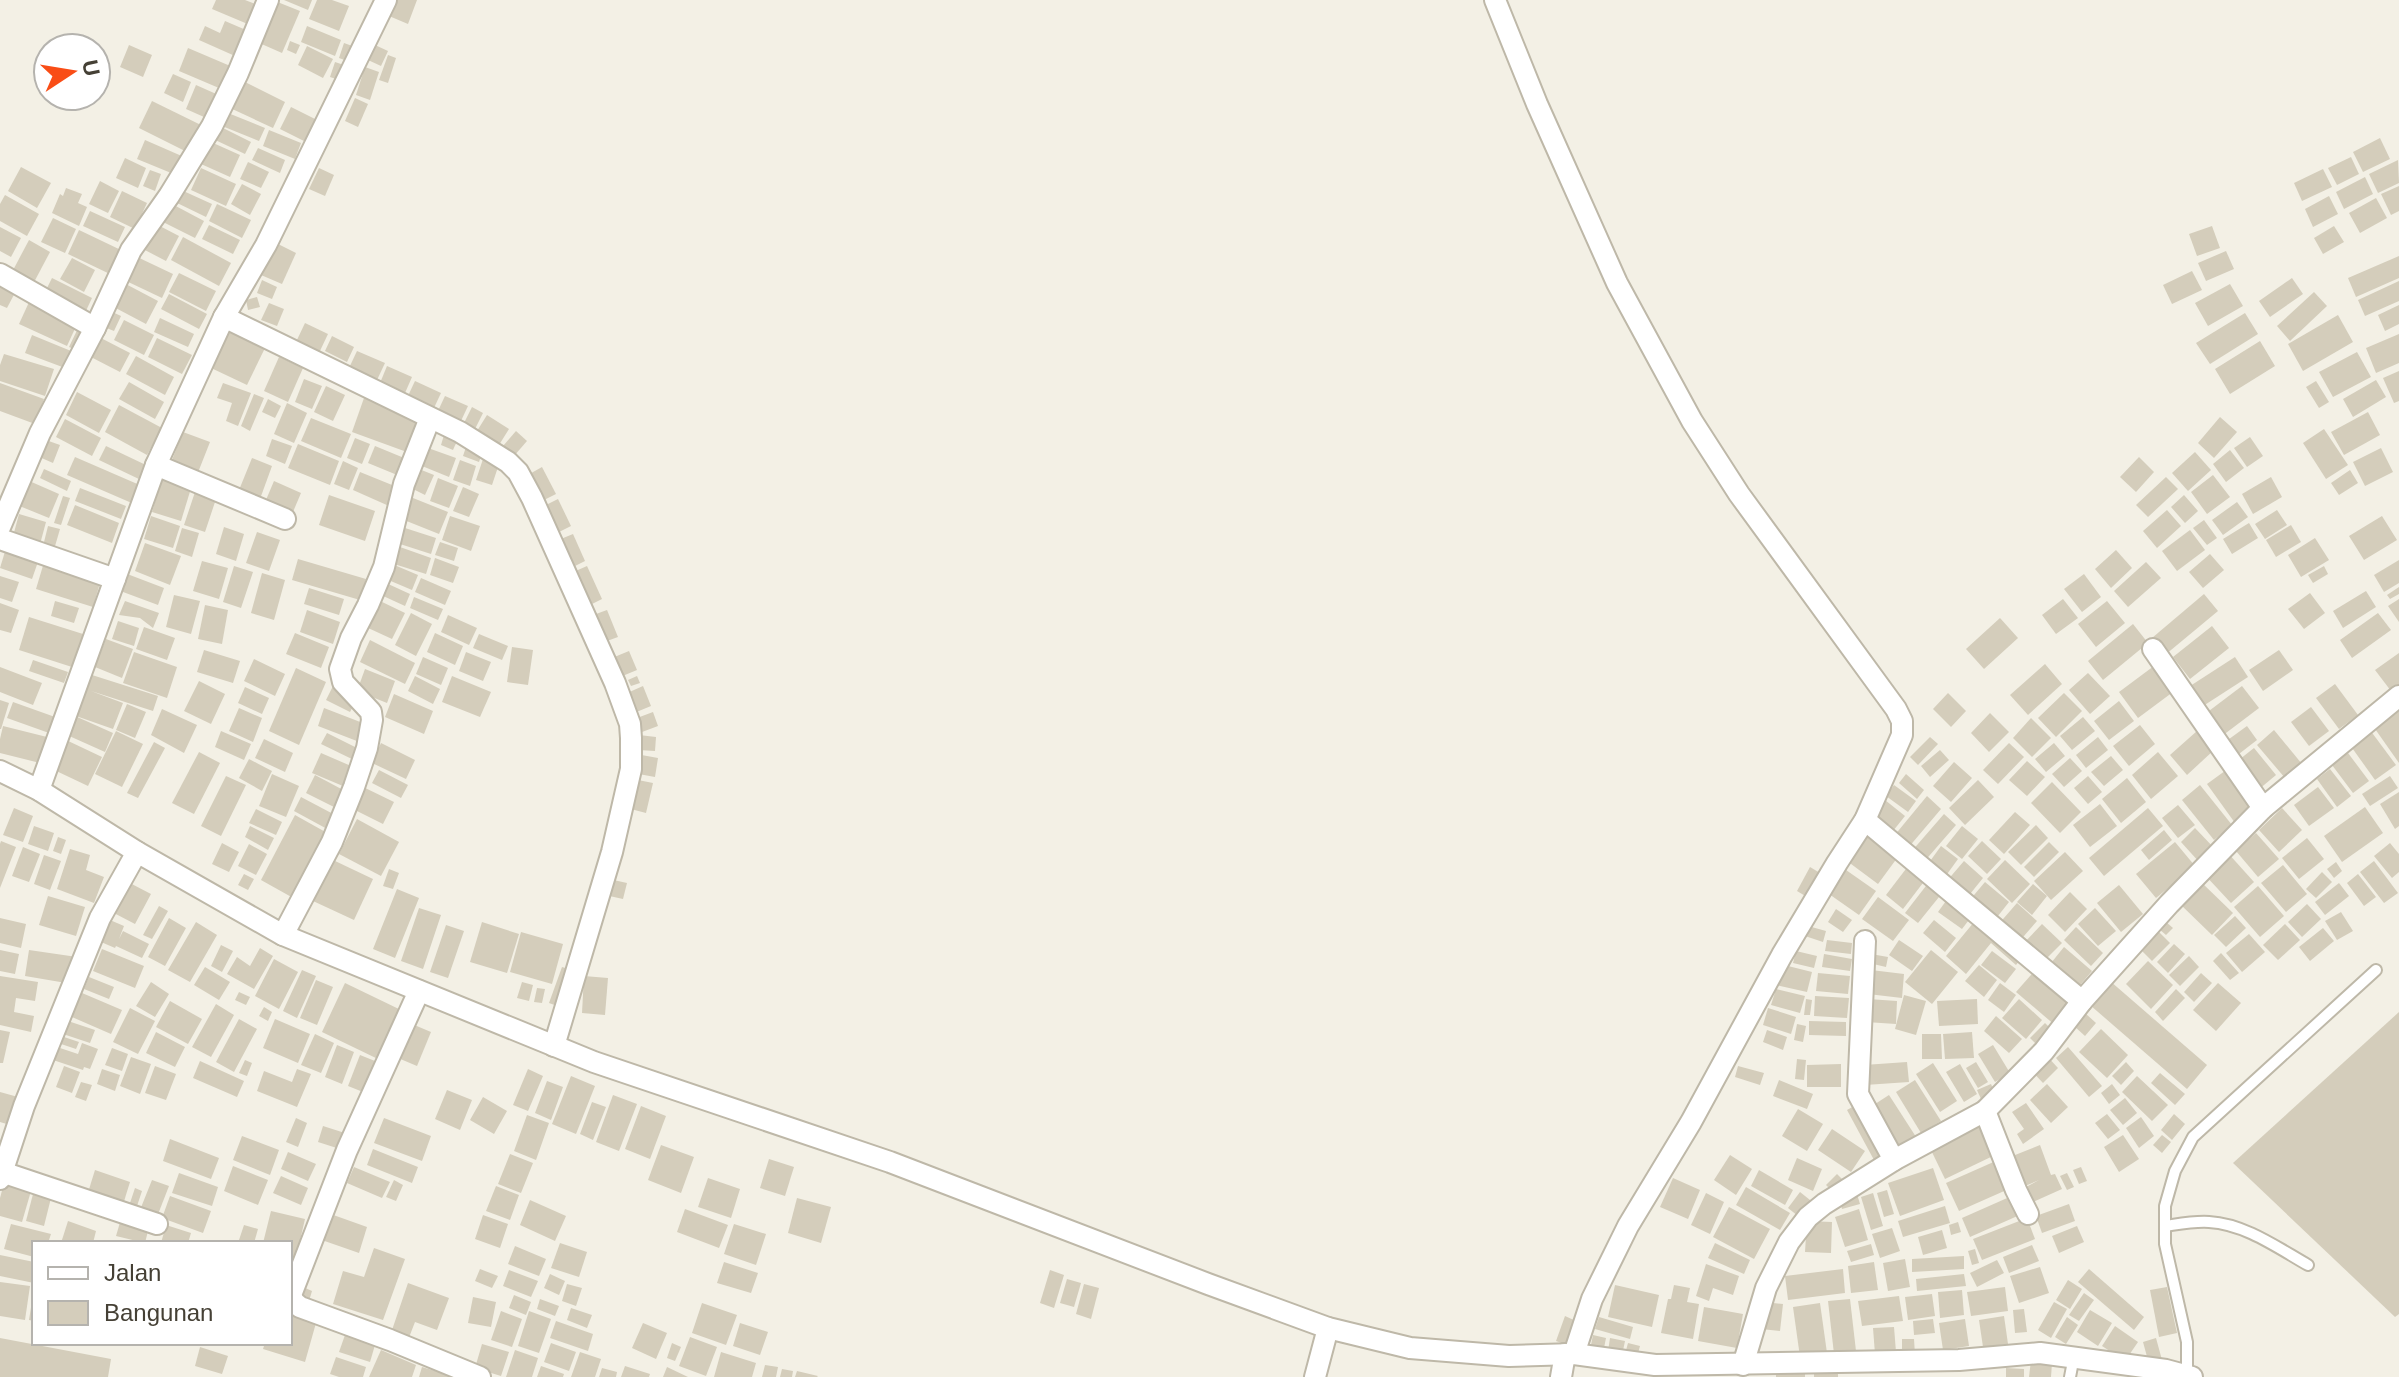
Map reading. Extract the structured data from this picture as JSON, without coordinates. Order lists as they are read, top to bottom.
{
  "legend": ["Jalan", "Bangunan"],
  "north": "right"
}
